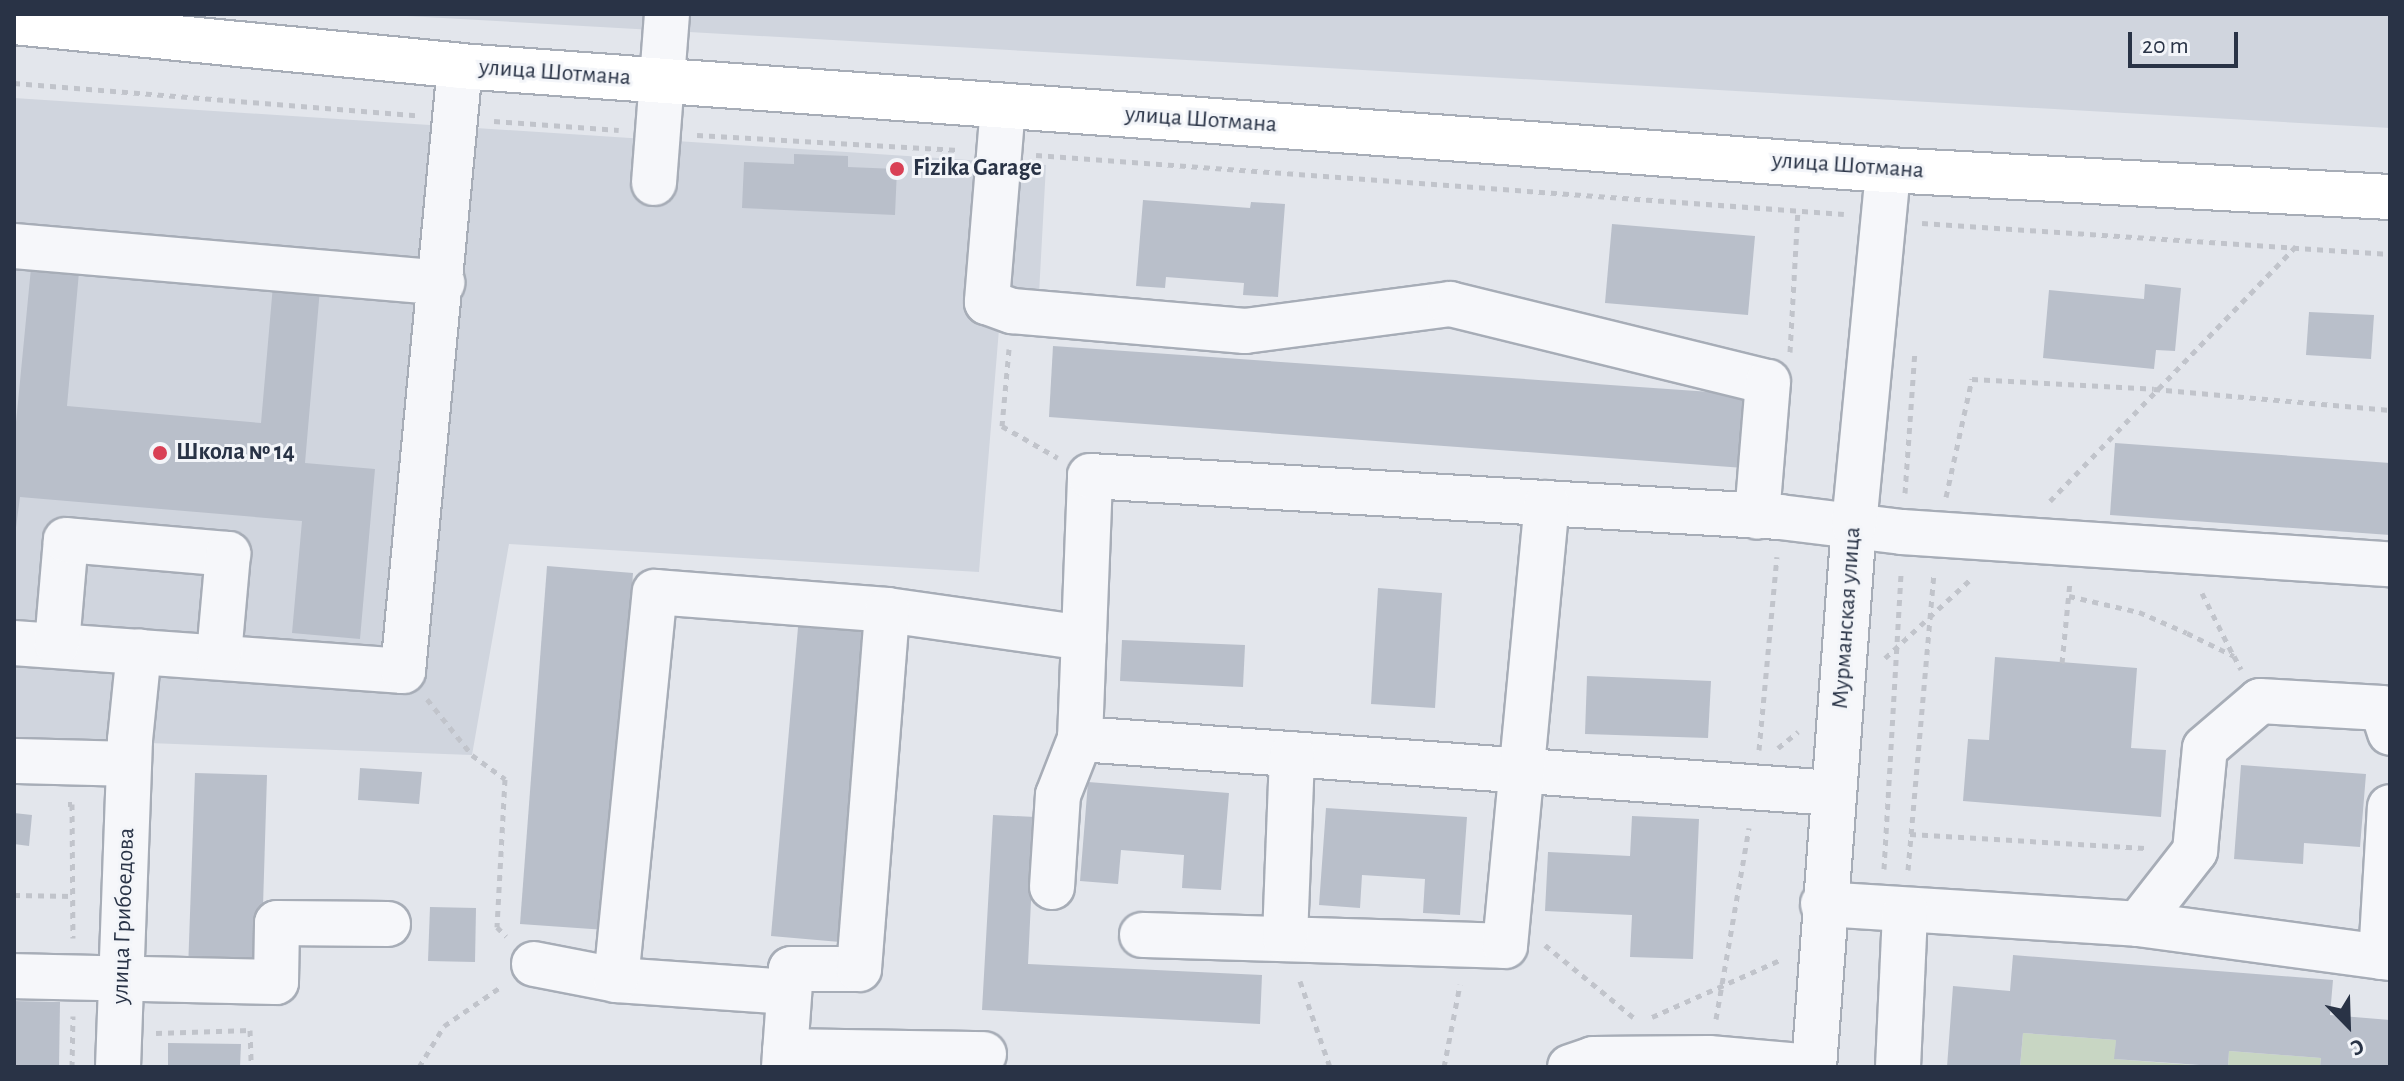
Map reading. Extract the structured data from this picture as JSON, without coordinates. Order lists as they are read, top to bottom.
{
  "streets": {
    "main road": ["улица Шотмана"],
    "street": ["Мурманская улица", "улица Грибоедова"]
  },
  "crossings": [
    ["улица Шотмана", "Мурманская улица"]
  ],
  "places": ["Fizika Garage", "Школа № 14"],
  "scale_bar": "20 m",
  "north": "bottom right"
}
